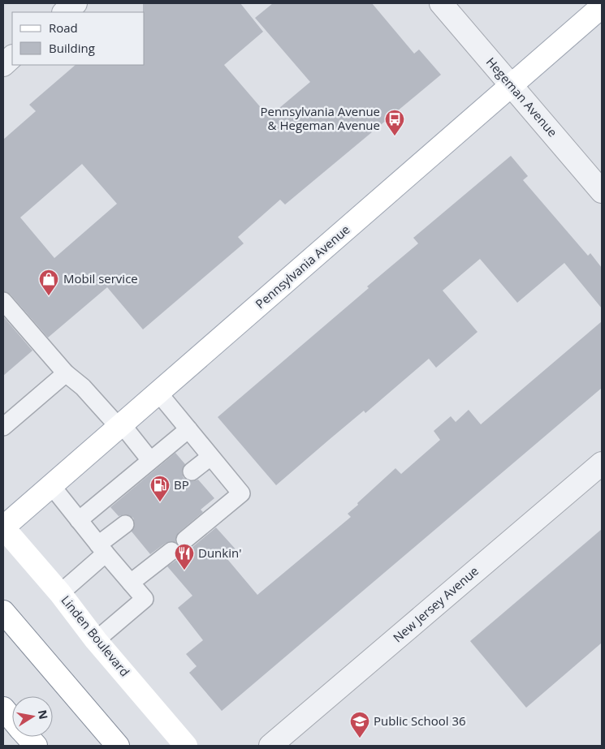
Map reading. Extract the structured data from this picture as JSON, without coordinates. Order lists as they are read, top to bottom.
{
  "streets": {
    "main road": ["Pennsylvania Avenue", "Linden Boulevard"],
    "street": ["Hegeman Avenue", "New Jersey Avenue"]
  },
  "crossings": [
    ["Hegeman Avenue", "Pennsylvania Avenue"],
    ["Pennsylvania Avenue", "Linden Boulevard"]
  ],
  "places": {
    "bus stop": ["Pennsylvania Avenue & Hegeman Avenue"],
    "shop": ["Mobil service"],
    "fuel station": ["BP"],
    "restaurant": ["Dunkin'"],
    "school or university": ["Public School 36"]
  },
  "legend": ["Road", "Building"],
  "north": "right"
}
